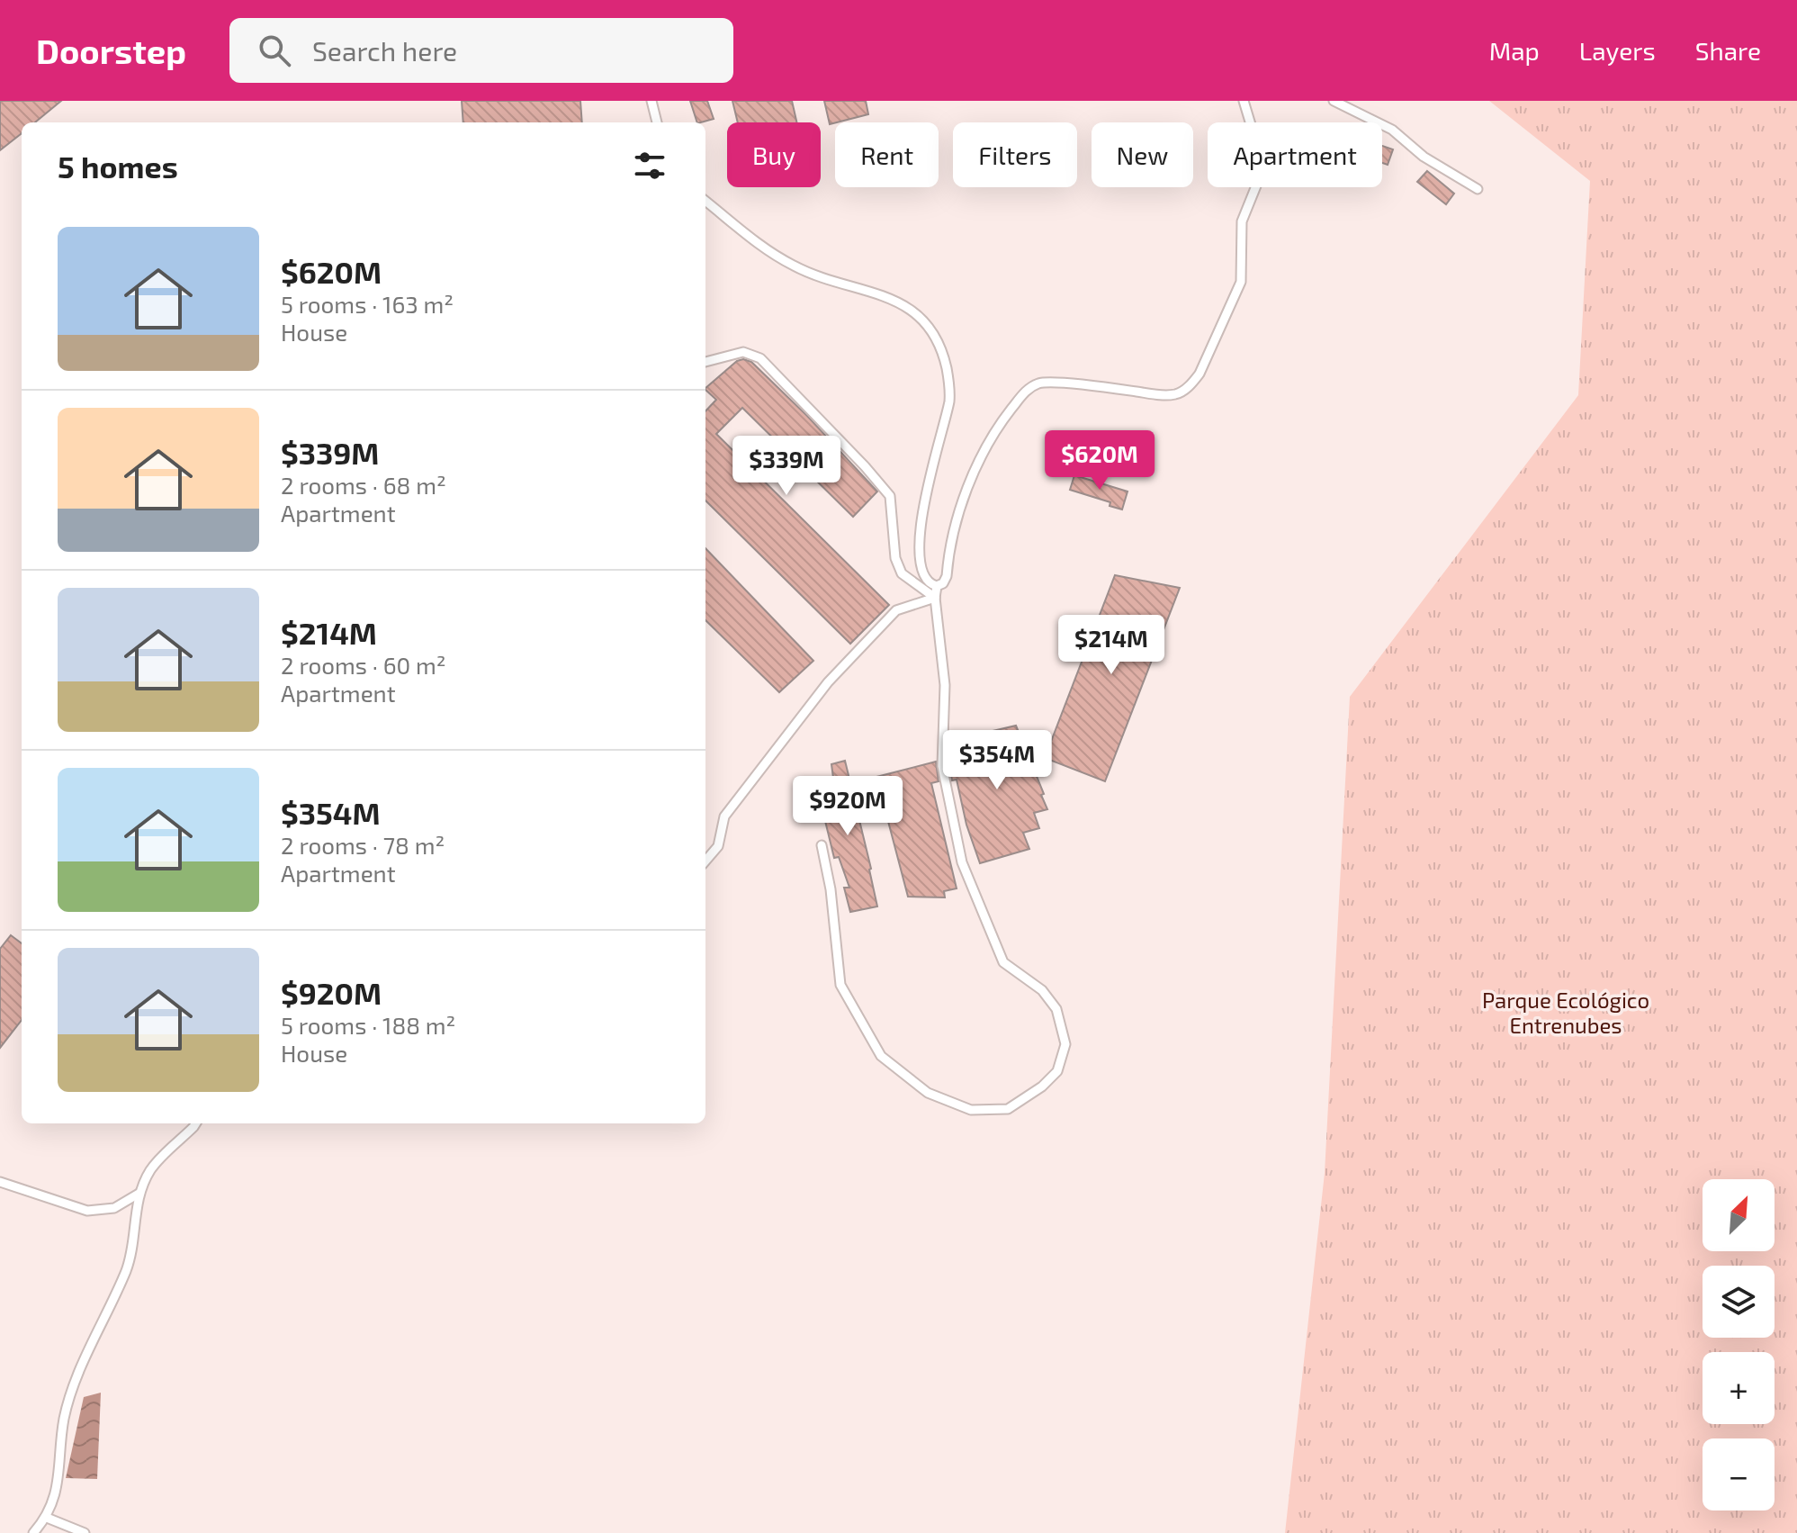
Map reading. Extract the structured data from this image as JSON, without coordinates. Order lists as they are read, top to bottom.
{
  "parks": ["Parque Ecológico Entrenubes"],
  "north": "top right",
  "page": {
    "header": "Doorstep",
    "search": "Search here",
    "nav": ["Map", "Layers", "Share"],
    "chip": [
      "Buy",
      "Rent",
      "Filters",
      "New",
      "Apartment"
    ],
    "heading": "5 homes",
    "list": [
      {
        "name": "$620M",
        "note": "5 rooms · 163 m² · House"
      },
      {
        "name": "$339M",
        "note": "2 rooms · 68 m² · Apartment"
      },
      {
        "name": "$214M",
        "note": "2 rooms · 60 m² · Apartment"
      },
      {
        "name": "$354M",
        "note": "2 rooms · 78 m² · Apartment"
      },
      {
        "name": "$920M",
        "note": "5 rooms · 188 m² · House"
      }
    ],
    "price": [
      "$620M",
      "$339M",
      "$214M",
      "$354M",
      "$920M"
    ],
    "map_buttons": ["+", "−"]
  }
}
